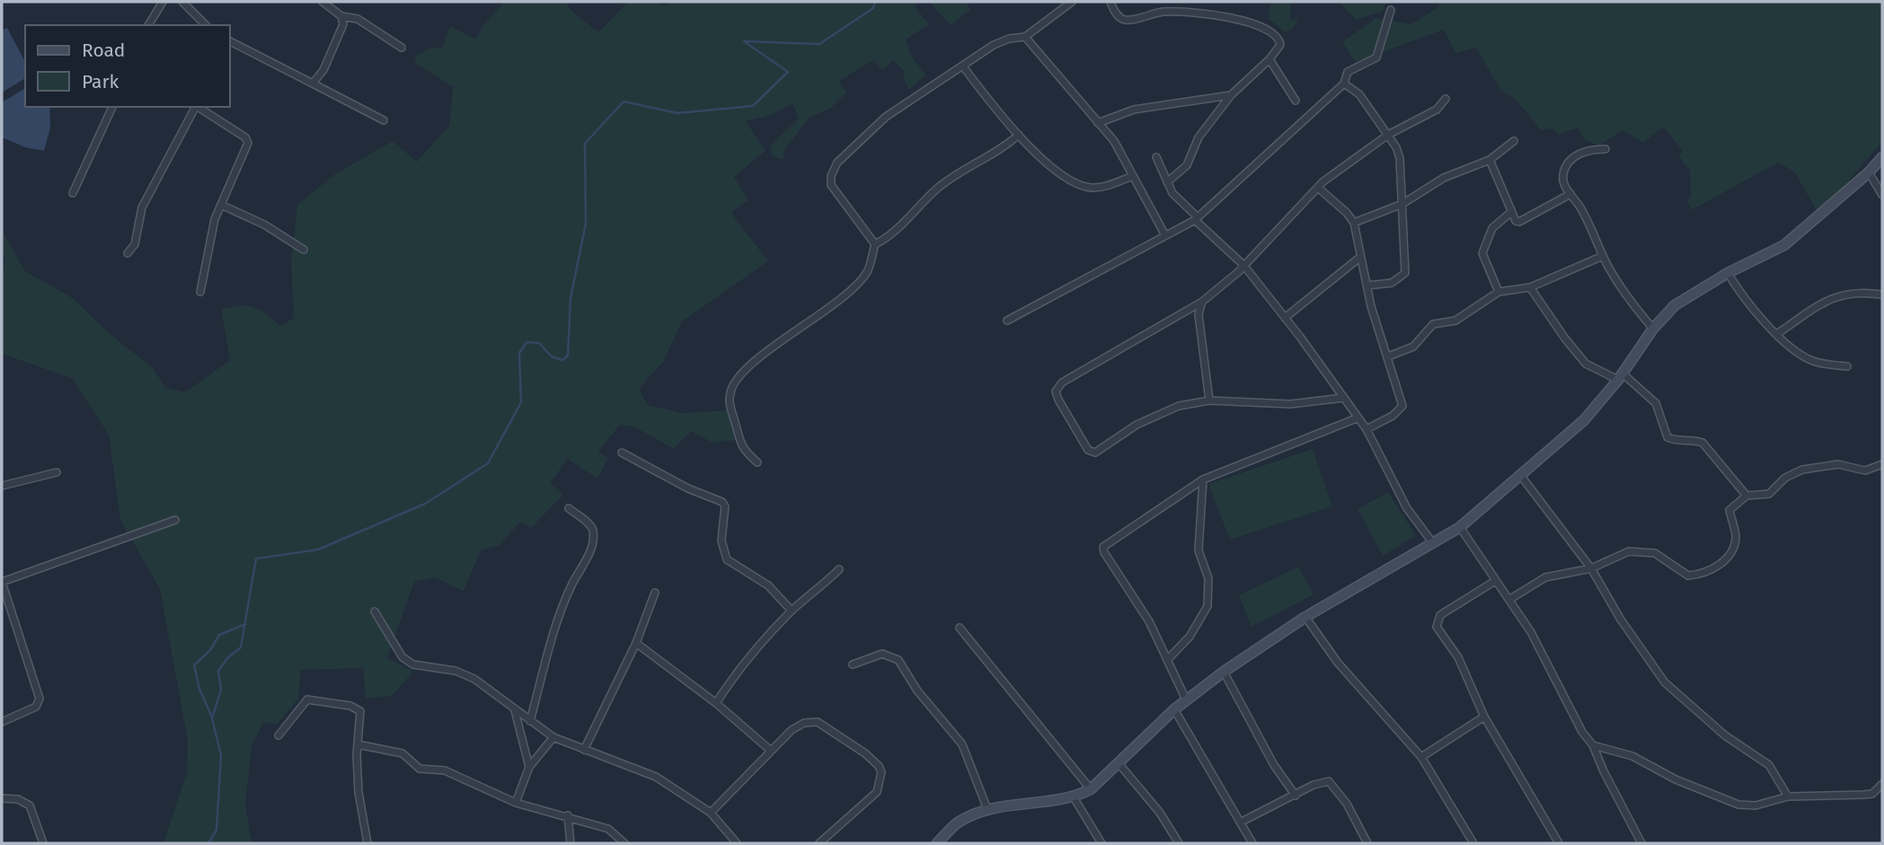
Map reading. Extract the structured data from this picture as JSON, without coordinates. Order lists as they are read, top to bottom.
{
  "legend": ["Road", "Park"]
}
